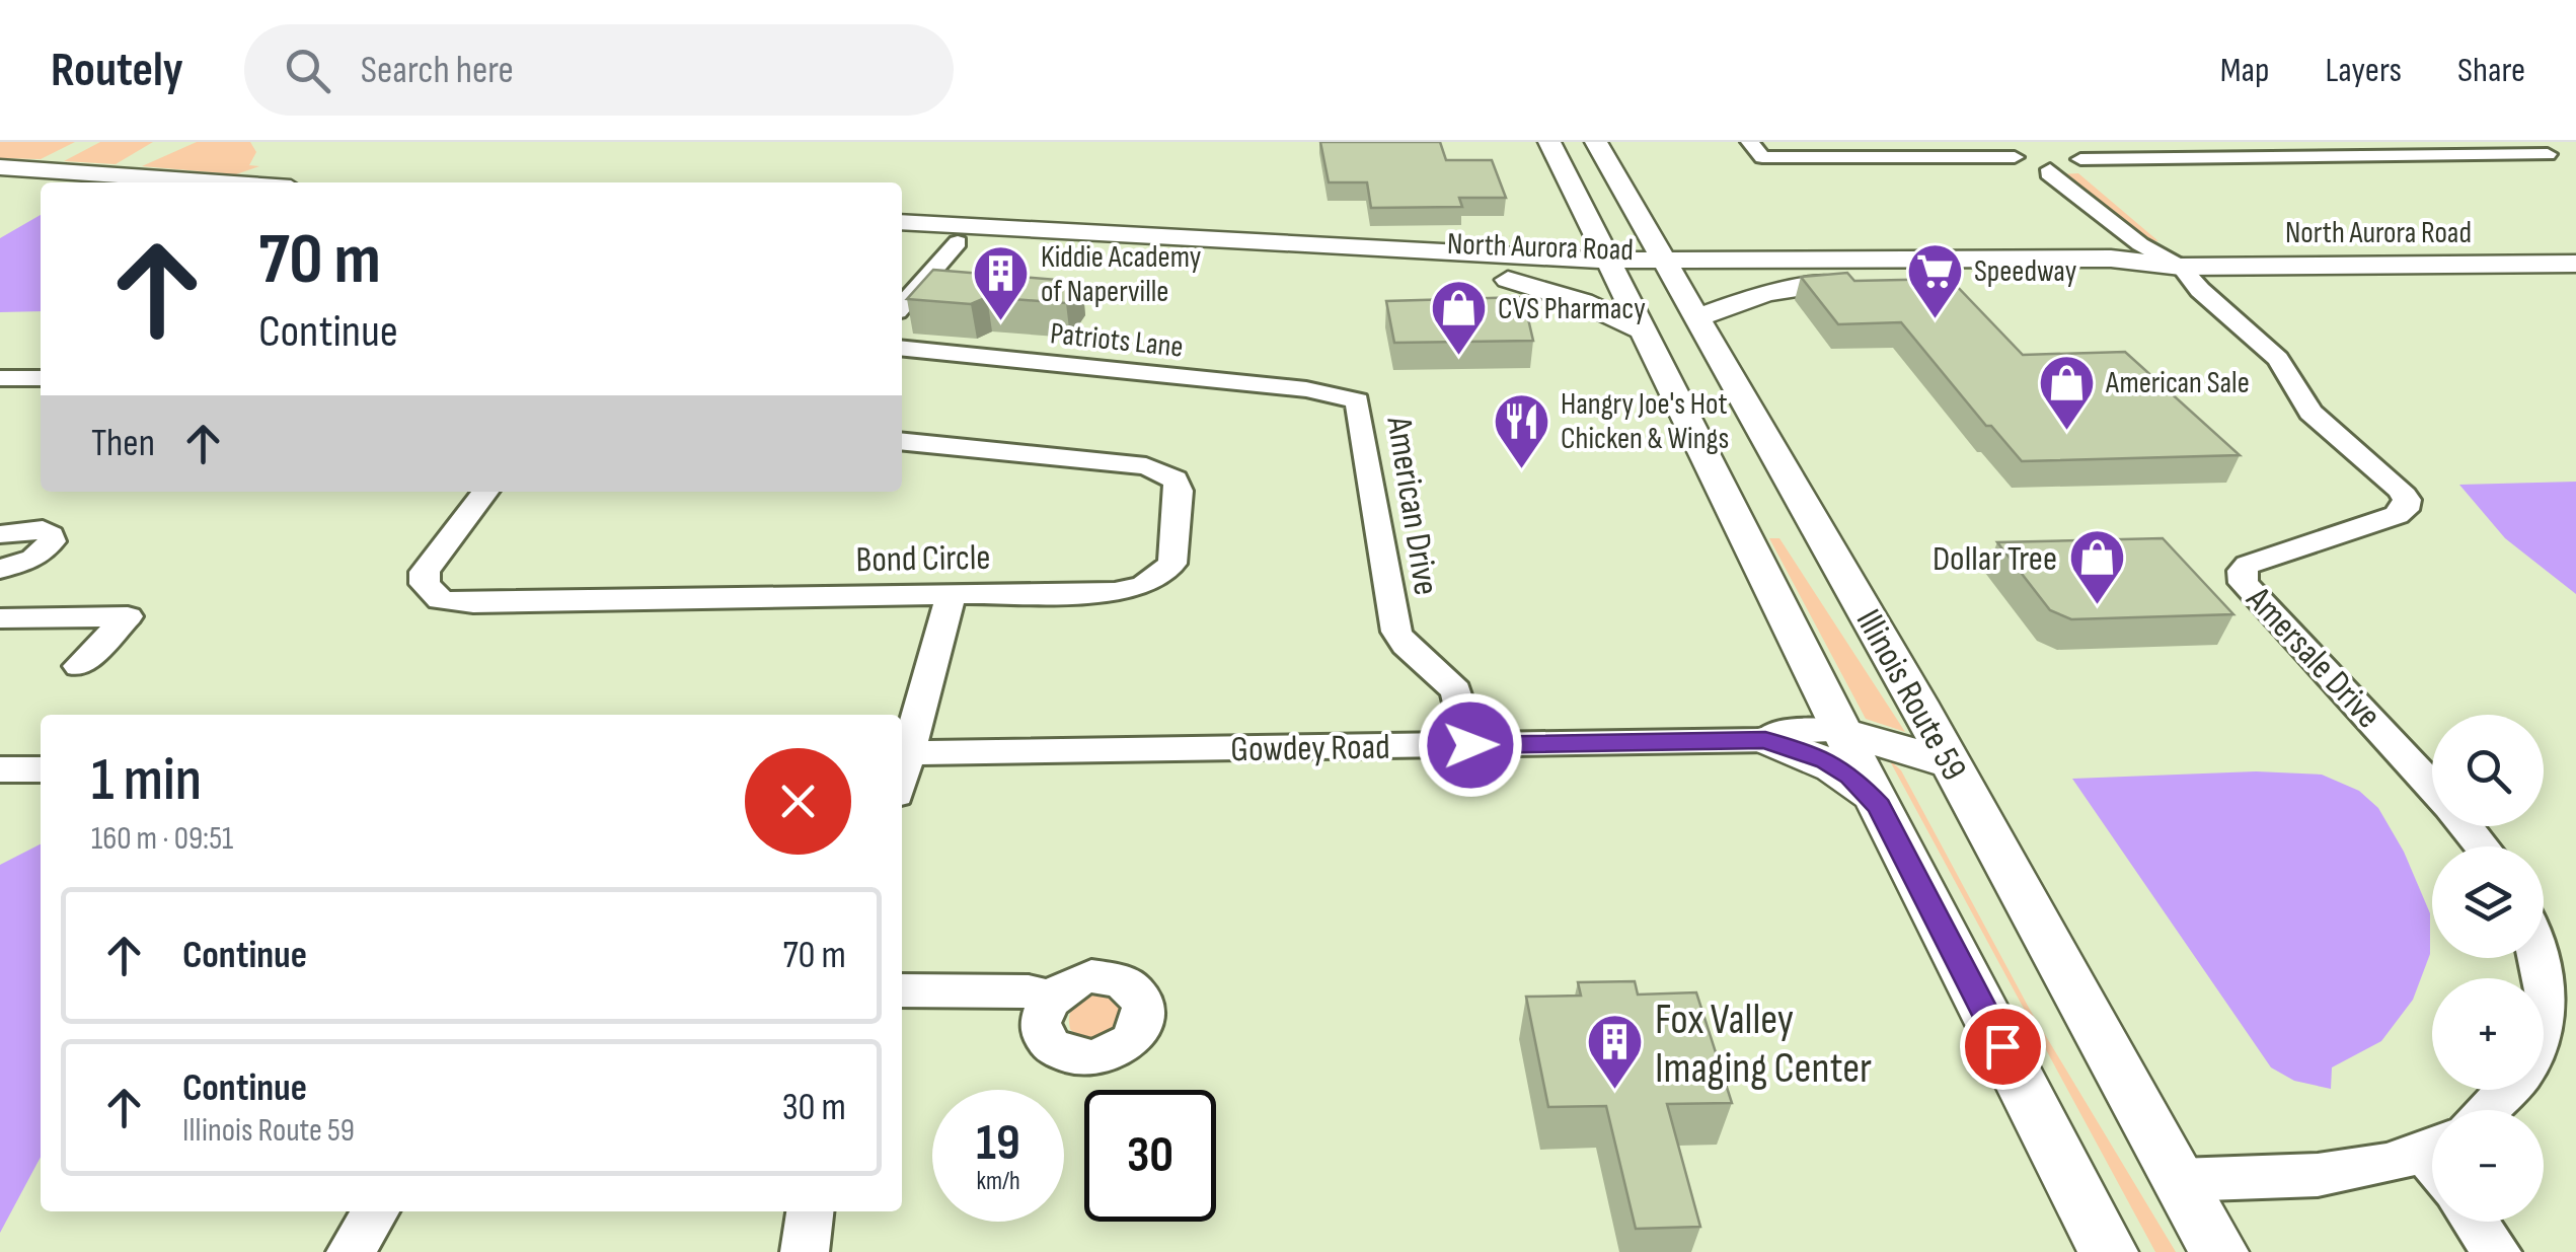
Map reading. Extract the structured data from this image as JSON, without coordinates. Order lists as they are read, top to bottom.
{
  "streets": {
    "main road": ["North Aurora Road", "Illinois Route 59"],
    "street": [
      "Patriots Lane",
      "American Drive",
      "Bond Circle",
      "Amersale Drive",
      "Gowdey Road"
    ]
  },
  "crossings": [
    ["North Aurora Road", "Amersale Drive"],
    ["North Aurora Road", "Illinois Route 59"],
    ["Patriots Lane", "American Drive"],
    ["American Drive", "Gowdey Road"]
  ],
  "places": {
    "supermarket": ["Speedway"],
    "building": ["Kiddie Academy of Naperville", "Fox Valley Imaging Center"],
    "shop": ["CVS Pharmacy", "American Sale", "Dollar Tree"],
    "restaurant": ["Hangry Joe's Hot Chicken & Wings"]
  },
  "page": {
    "header": "Routely",
    "search": "Search here",
    "nav": ["Map", "Layers", "Share"],
    "turn": ["70 m", "Continue"],
    "then": "Then",
    "map_buttons": ["+", "−"],
    "heading": ["1 min", "160 m · 09:51"],
    "list": [
      {
        "name": "Continue",
        "value": "70 m"
      },
      {
        "name": "Continue",
        "note": "Illinois Route 59",
        "value": "30 m"
      }
    ],
    "speed": "19 km/h",
    "limit": "30"
  }
}
